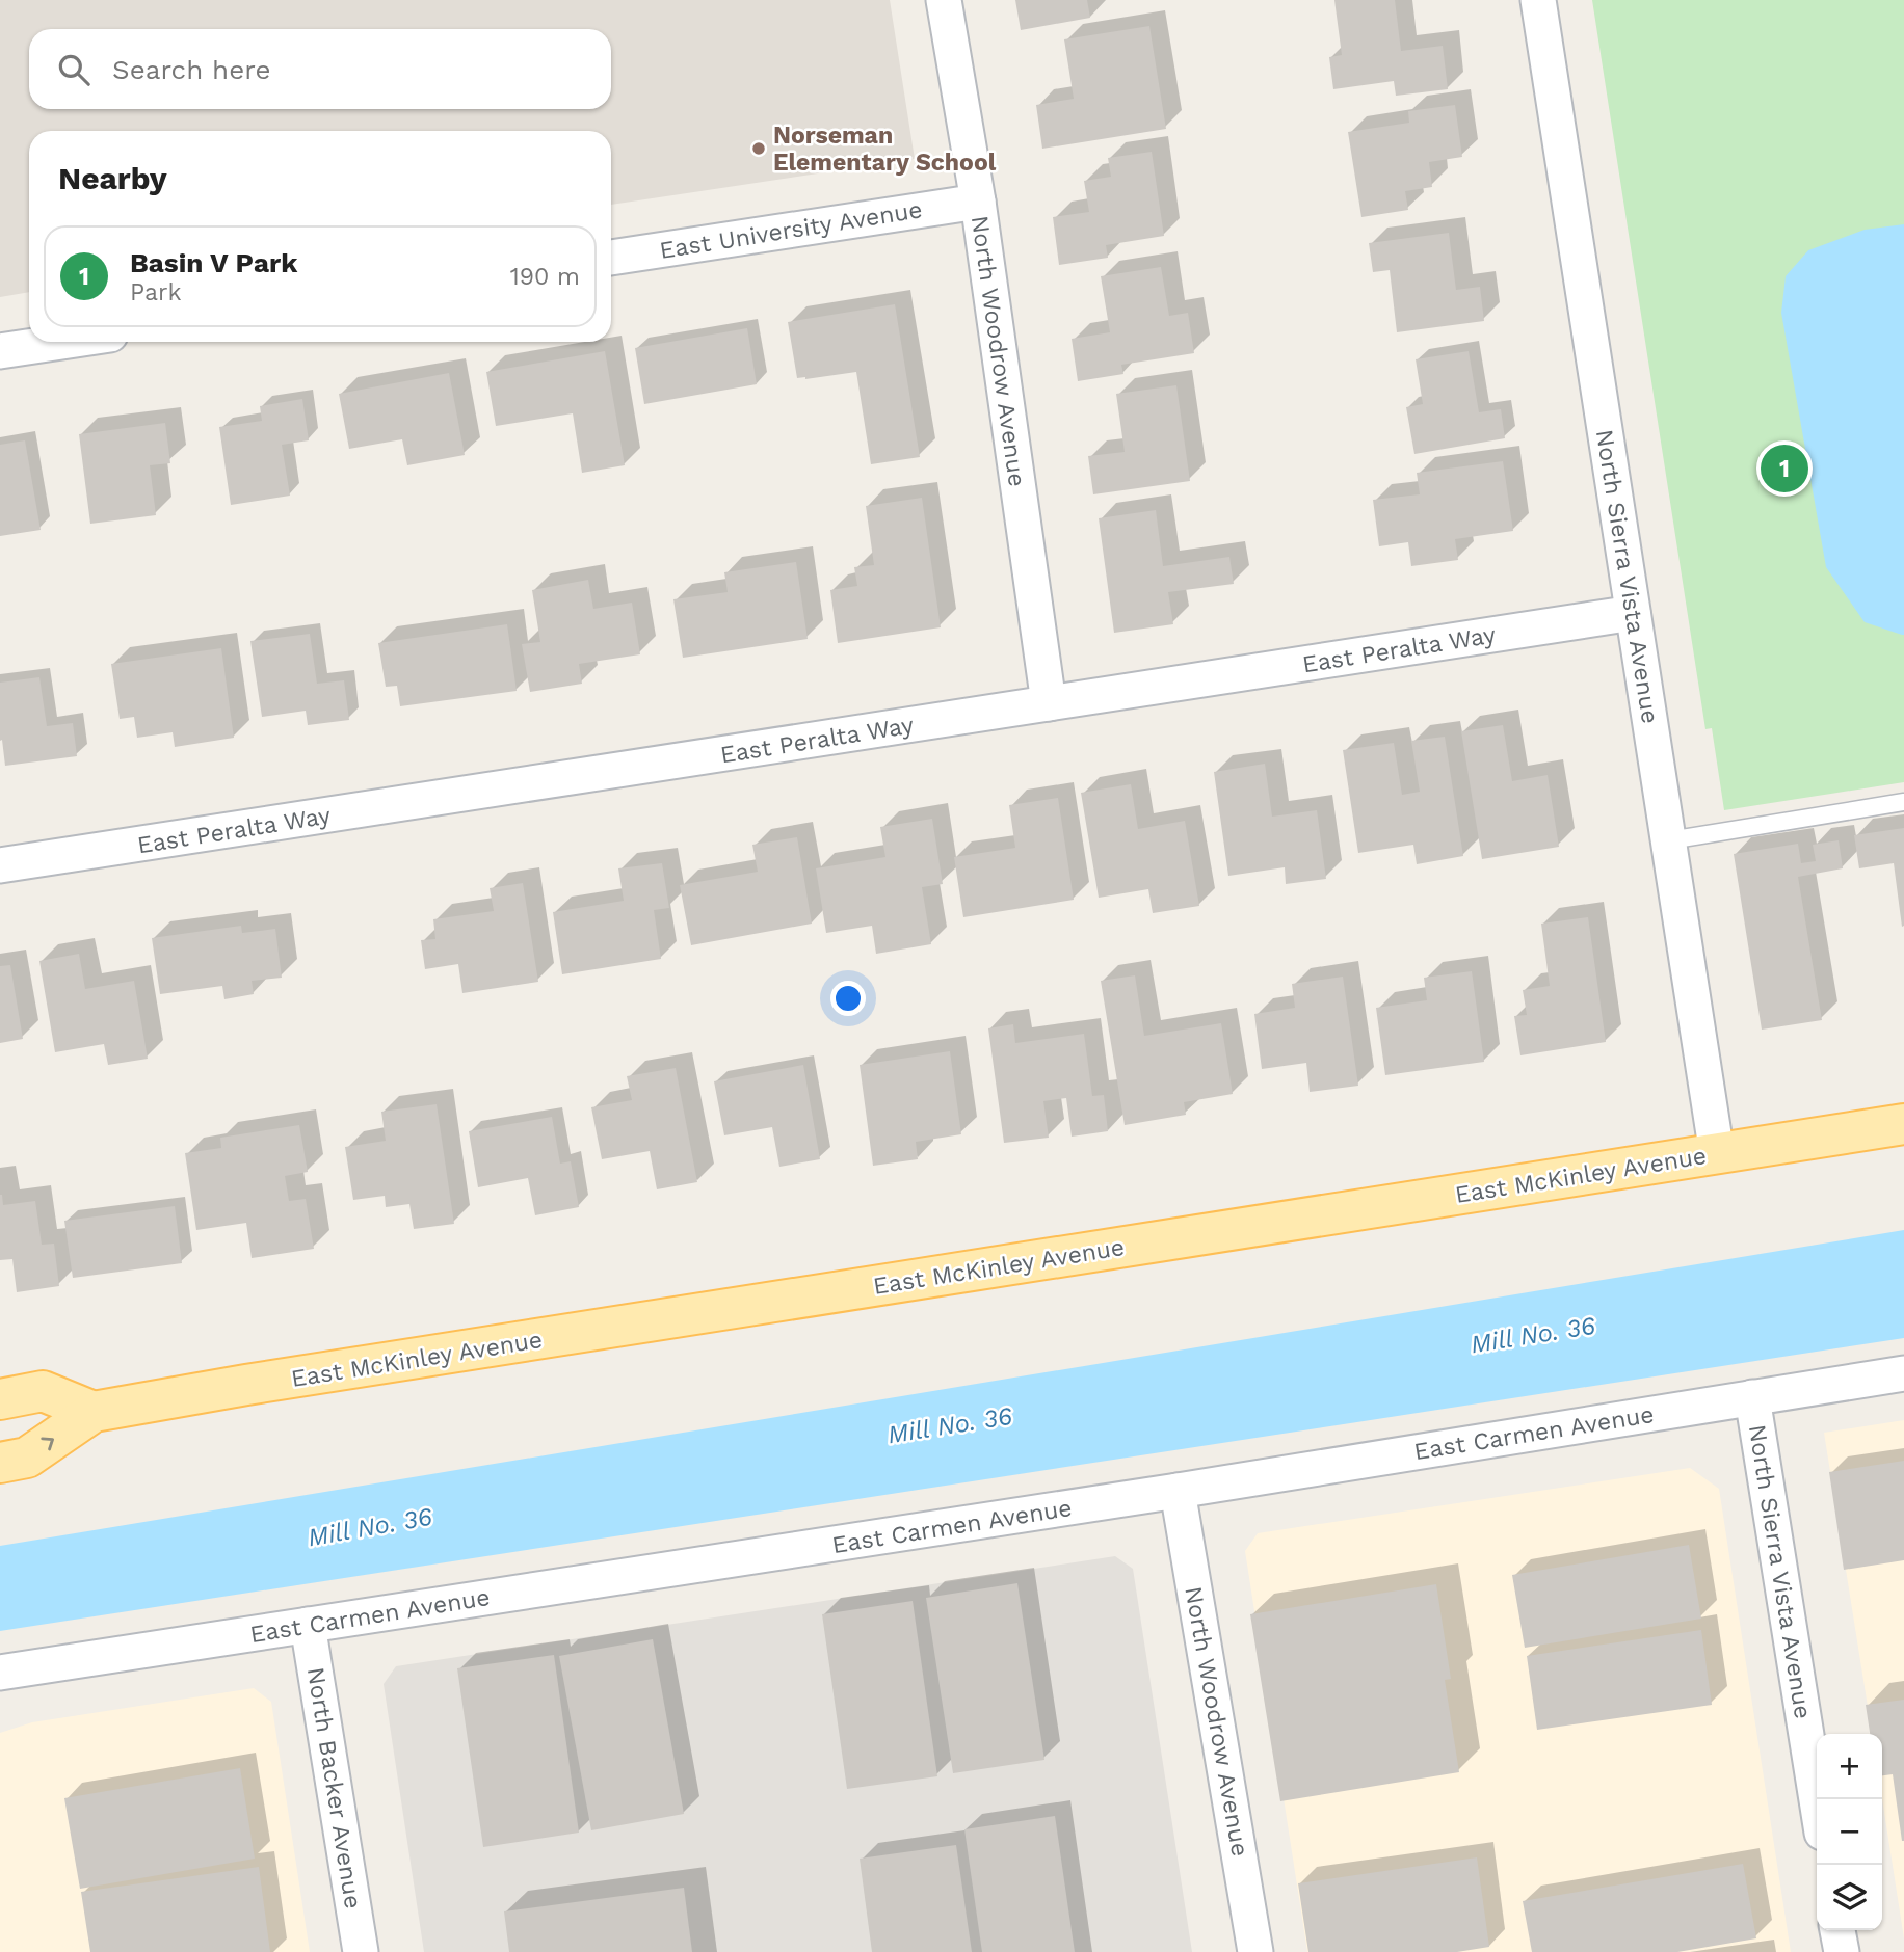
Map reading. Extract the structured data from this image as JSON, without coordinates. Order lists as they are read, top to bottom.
{
  "streets": {
    "main road": ["East McKinley Avenue"],
    "street": [
      "East University Avenue",
      "North Woodrow Avenue",
      "North Sierra Vista Avenue",
      "East Peralta Way",
      "East Carmen Avenue",
      "North Backer Avenue"
    ]
  },
  "crossings": [
    ["East University Avenue", "North Woodrow Avenue"],
    ["North Woodrow Avenue", "East Peralta Way"],
    ["North Woodrow Avenue", "East Carmen Avenue"],
    ["North Sierra Vista Avenue", "East Peralta Way"],
    ["North Sierra Vista Avenue", "East McKinley Avenue"],
    ["North Sierra Vista Avenue", "East Carmen Avenue"],
    ["East Carmen Avenue", "North Backer Avenue"]
  ],
  "water": ["Mill No. 36"],
  "places": ["Norseman Elementary School"],
  "page": {
    "search": "Search here",
    "heading": "Nearby",
    "list": [
      {
        "mark": "1",
        "name": "Basin V Park",
        "note": "Park",
        "value": "190 m"
      }
    ],
    "pins": "1",
    "map_buttons": ["+", "−"]
  }
}
